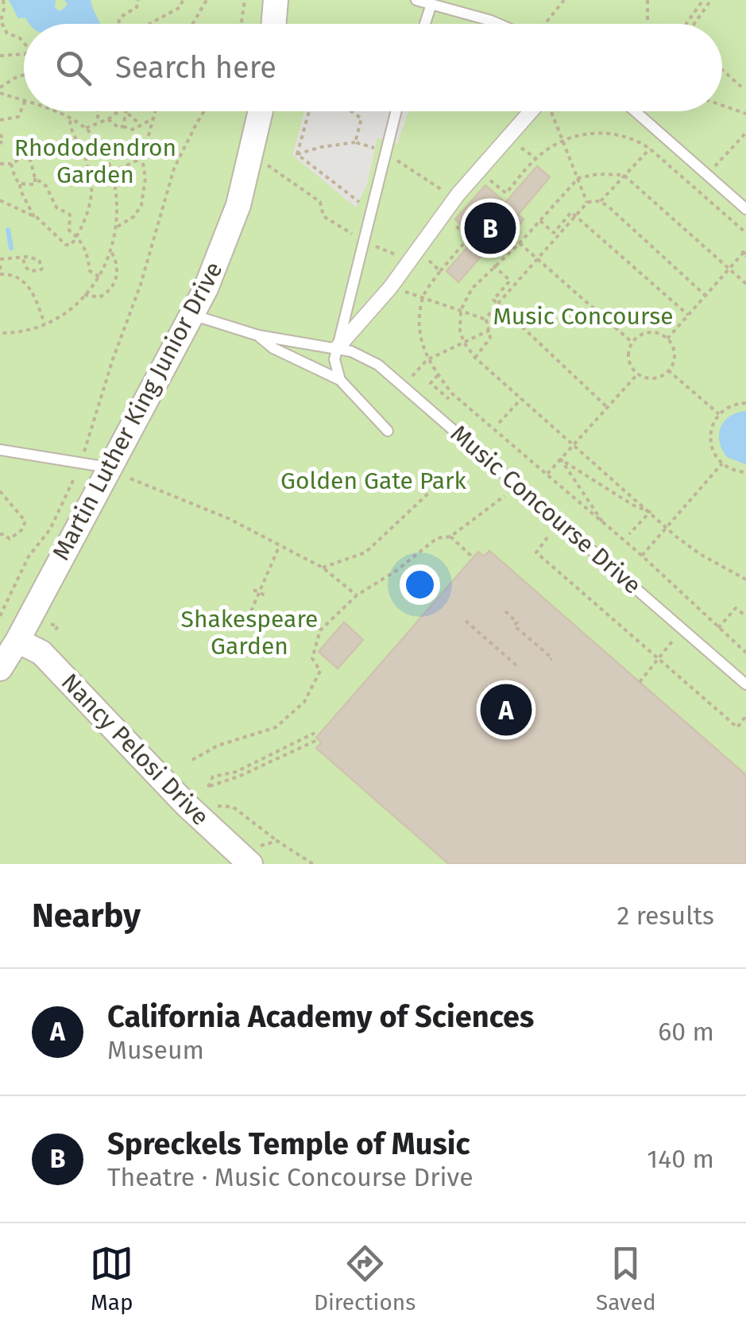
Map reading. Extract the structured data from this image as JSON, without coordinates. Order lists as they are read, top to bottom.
{
  "streets": {
    "street": ["Martin Luther King Junior Drive", "Nancy Pelosi Drive"],
    "lane": ["Music Concourse Drive"]
  },
  "crossings": [
    ["Martin Luther King Junior Drive", "Music Concourse Drive"],
    ["Martin Luther King Junior Drive", "Nancy Pelosi Drive"]
  ],
  "parks": [
    "Rhododendron Garden",
    "Music Concourse",
    "Golden Gate Park",
    "Shakespeare Garden"
  ],
  "page": {
    "search": "Search here",
    "pins": ["B", "A"],
    "heading": ["Nearby", "2 results"],
    "list": [
      {
        "mark": "A",
        "name": "California Academy of Sciences",
        "note": "Museum",
        "value": "60 m"
      },
      {
        "mark": "B",
        "name": "Spreckels Temple of Music",
        "note": "Theatre · Music Concourse Drive",
        "value": "140 m"
      }
    ],
    "nav": ["Map", "Directions", "Saved"]
  }
}
